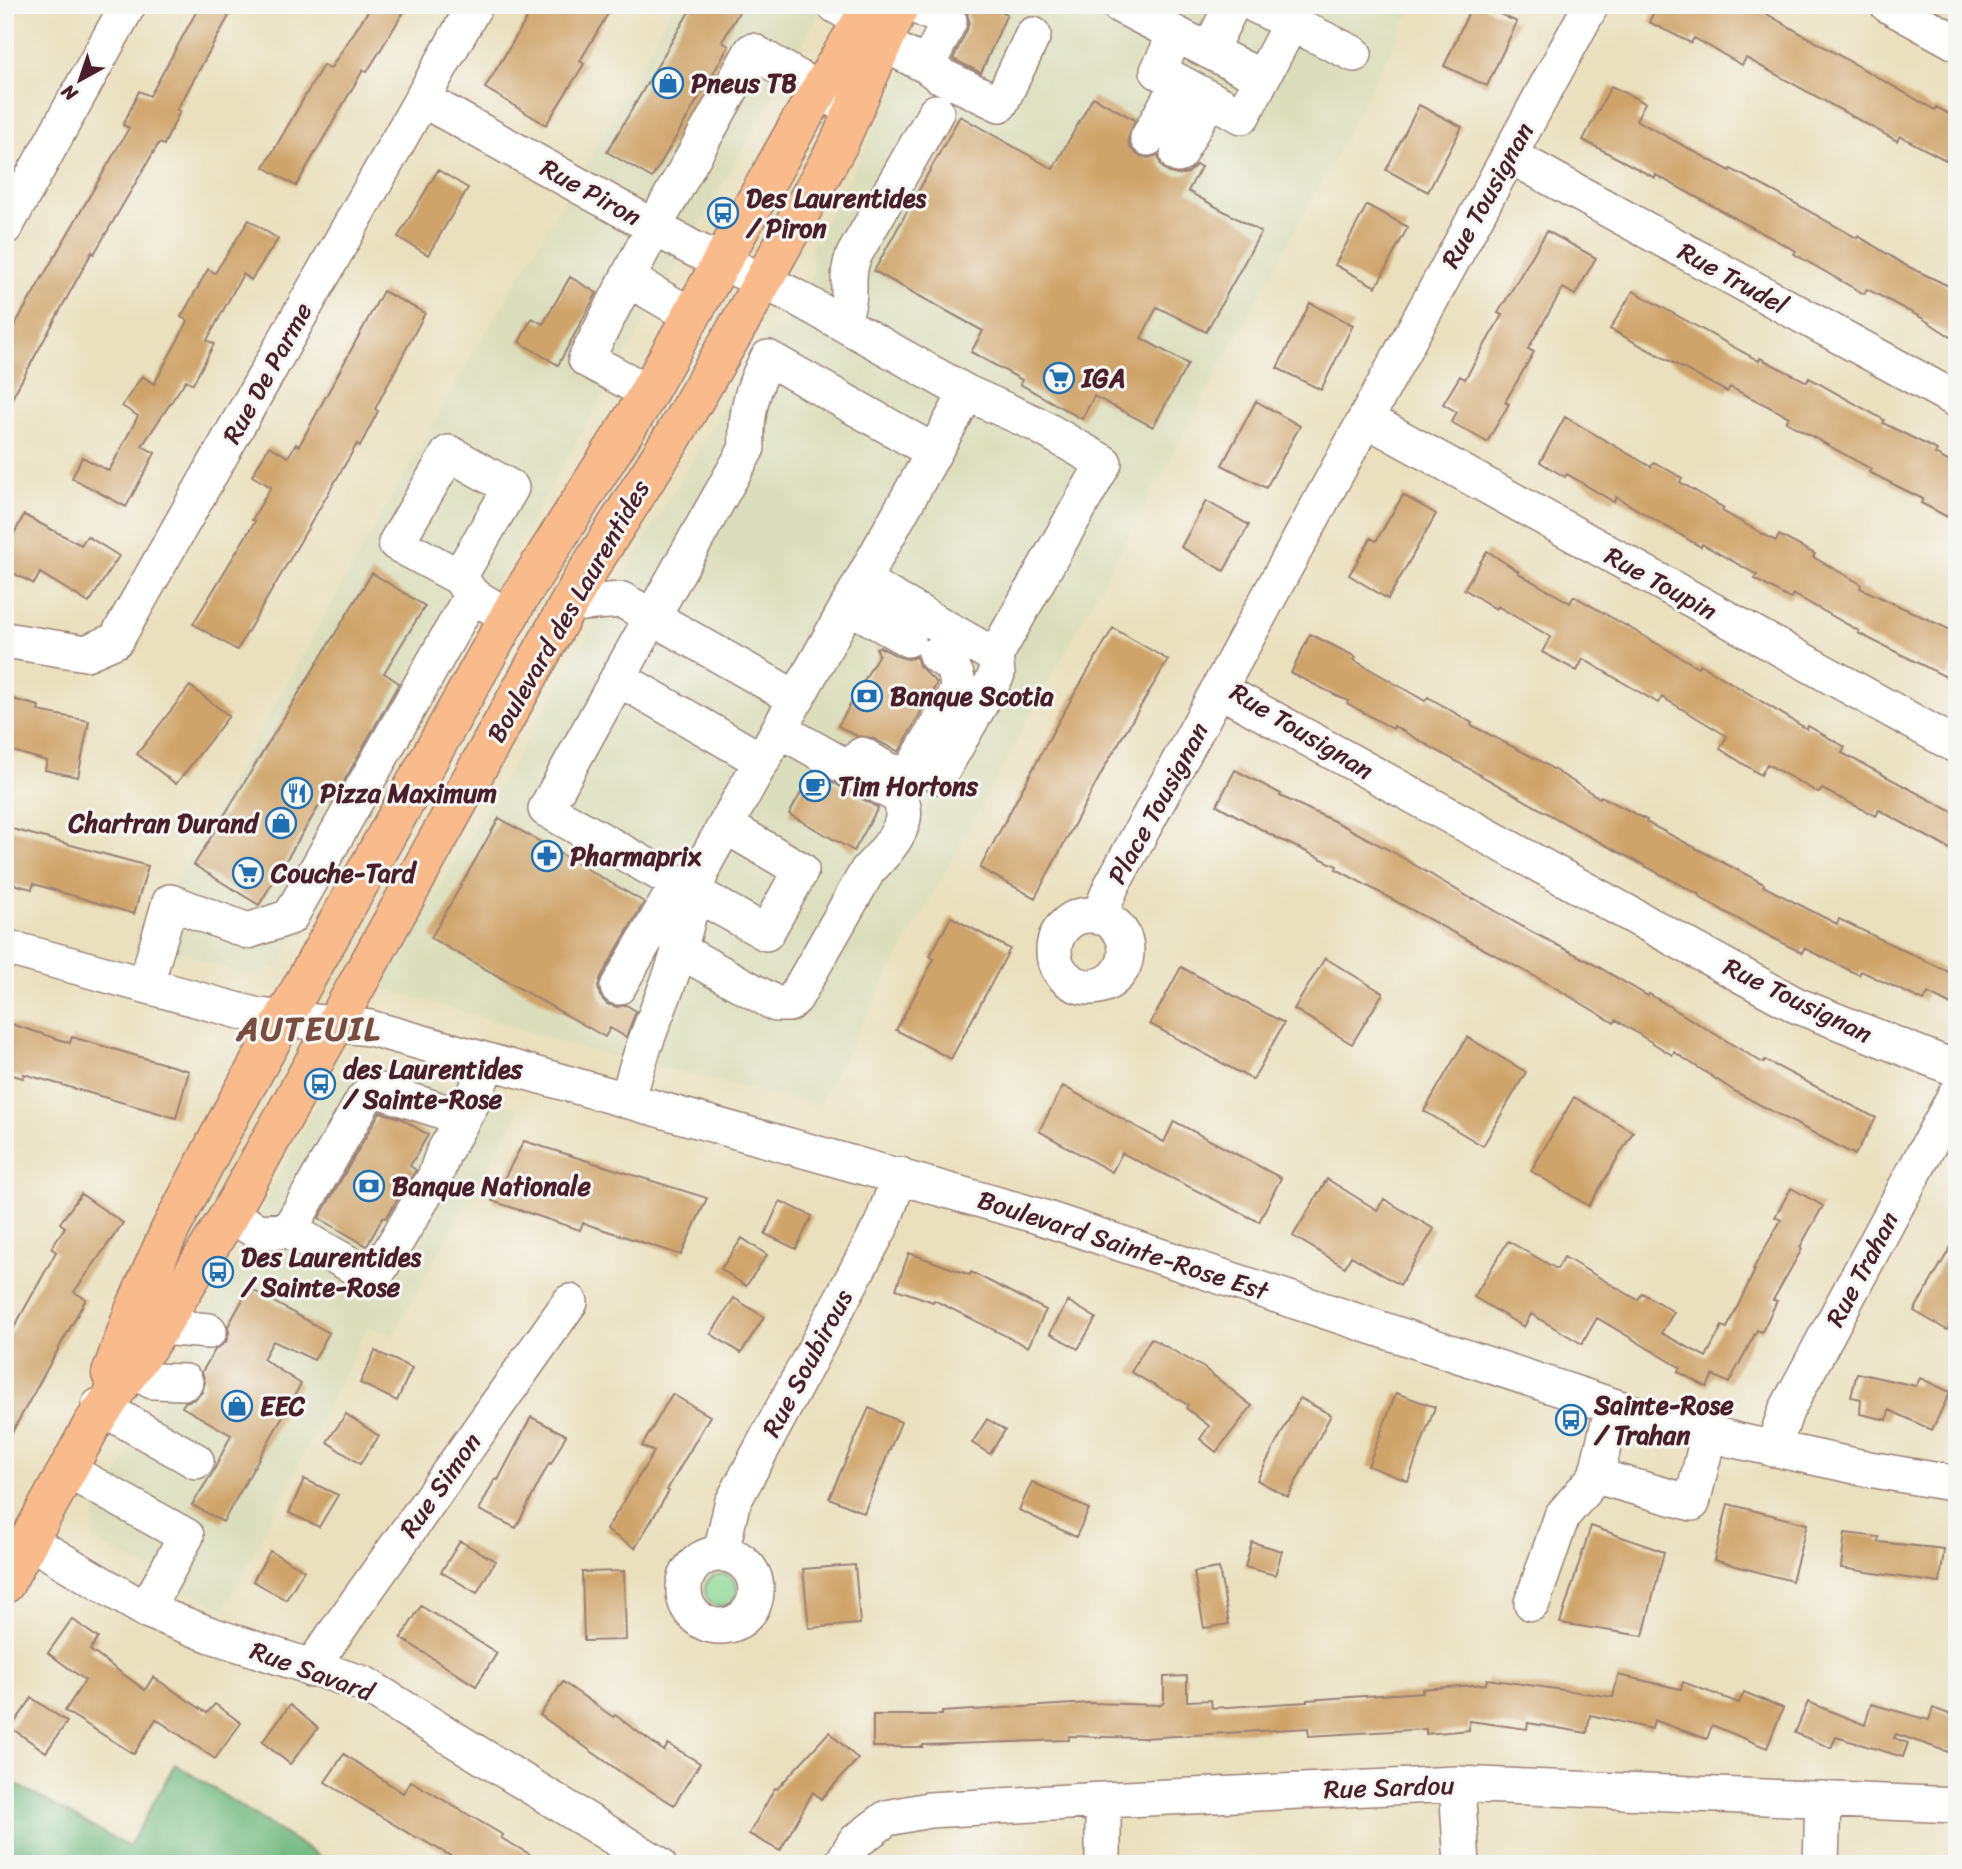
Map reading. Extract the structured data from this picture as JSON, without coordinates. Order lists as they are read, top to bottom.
{
  "streets": {
    "main road": ["Boulevard des Laurentides"],
    "street": [
      "Rue Piron",
      "Rue Tousignan",
      "Rue Trudel",
      "Rue De Parme",
      "Rue Toupin",
      "Place Tousignan",
      "Boulevard Sainte-Rose Est",
      "Rue Trahan",
      "Rue Soubirous",
      "Rue Simon",
      "Rue Savard",
      "Rue Sardou"
    ]
  },
  "crossings": [
    ["Rue Piron", "Rue De Parme"],
    ["Rue Piron", "Boulevard des Laurentides"],
    ["Rue Tousignan", "Rue Trudel"],
    ["Rue Tousignan", "Rue Toupin"],
    ["Rue Tousignan", "Place Tousignan"],
    ["Boulevard des Laurentides", "Boulevard Sainte-Rose Est"],
    ["Boulevard des Laurentides", "Rue Savard"],
    ["Boulevard Sainte-Rose Est", "Rue Trahan"],
    ["Boulevard Sainte-Rose Est", "Rue Soubirous"],
    ["Rue Simon", "Rue Savard"]
  ],
  "districts": ["AUTEUIL"],
  "places": {
    "shop": ["Pneus TB", "Chartran Durand", "EEC"],
    "bus stop": [
      "Des Laurentides / Piron",
      "des Laurentides / Sainte-Rose",
      "Des Laurentides / Sainte-Rose",
      "Sainte-Rose / Trahan"
    ],
    "supermarket": ["IGA", "Couche-Tard"],
    "bank": ["Banque Scotia", "Banque Nationale"],
    "cafe": ["Tim Hortons"],
    "restaurant": ["Pizza Maximum"],
    "pharmacy": ["Pharmaprix"]
  },
  "north": "bottom left"
}
